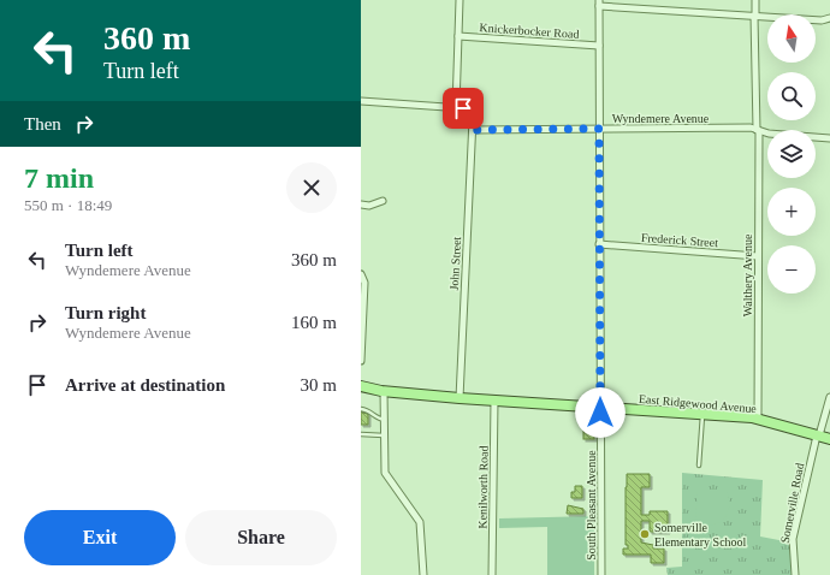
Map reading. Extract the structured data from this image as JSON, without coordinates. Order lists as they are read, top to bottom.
{
  "streets": {
    "main road": ["East Ridgewood Avenue"],
    "street": [
      "Knickerbocker Road",
      "Wyndemere Avenue",
      "Frederick Street",
      "John Street",
      "Walthery Avenue",
      "Kenilworth Road",
      "Somerville Road",
      "South Pleasant Avenue"
    ]
  },
  "crossings": [
    ["Knickerbocker Road", "South Pleasant Avenue"],
    ["Wyndemere Avenue", "John Street"],
    ["Wyndemere Avenue", "Walthery Avenue"],
    ["Wyndemere Avenue", "South Pleasant Avenue"],
    ["Frederick Street", "Walthery Avenue"],
    ["Frederick Street", "South Pleasant Avenue"],
    ["John Street", "East Ridgewood Avenue"],
    ["Walthery Avenue", "East Ridgewood Avenue"],
    ["East Ridgewood Avenue", "Kenilworth Road"],
    ["East Ridgewood Avenue", "Somerville Road"],
    ["East Ridgewood Avenue", "South Pleasant Avenue"]
  ],
  "places": ["Somerville Elementary School"],
  "north": "top",
  "page": {
    "turn": ["360 m", "Turn left"],
    "map_buttons": ["+", "−"],
    "then": "Then",
    "heading": ["7 min", "550 m · 18:49"],
    "list": [
      {
        "name": "Turn left",
        "note": "Wyndemere Avenue",
        "value": "360 m"
      },
      {
        "name": "Turn right",
        "note": "Wyndemere Avenue",
        "value": "160 m"
      },
      {
        "name": "Arrive at destination",
        "value": "30 m"
      }
    ],
    "buttons": ["Exit", "Share"]
  }
}
